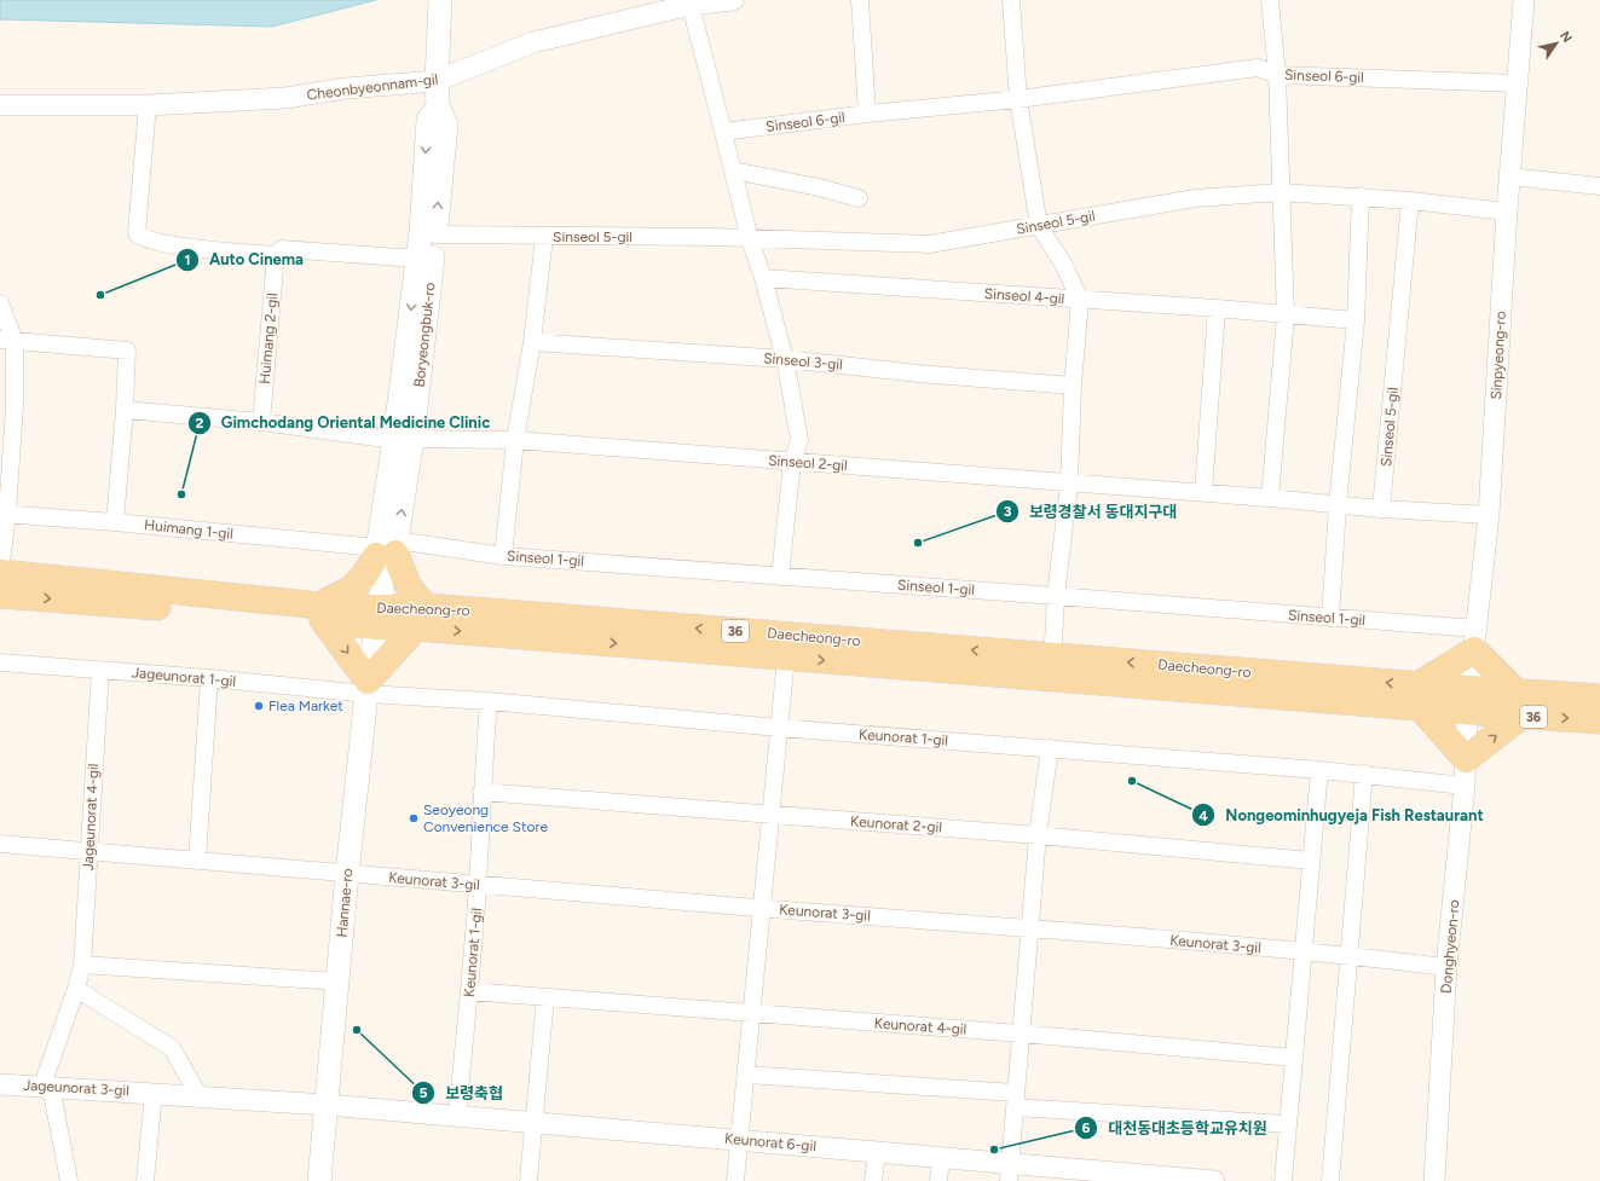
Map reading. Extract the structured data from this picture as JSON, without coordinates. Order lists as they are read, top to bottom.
{
  "streets": {
    "main road": [
      "Boryeongbuk-ro",
      "Daecheong-ro",
      "36",
      "Hannae-ro"
    ],
    "street": [
      "Sinseol 6-gil",
      "Cheonbyeonnam-gil",
      "Sinseol 5-gil",
      "Sinseol 4-gil",
      "Huimang 2-gil",
      "Sinpyeong-ro",
      "Sinseol 3-gil",
      "Sinseol 2-gil",
      "Huimang 1-gil",
      "Sinseol 1-gil",
      "Jageunorat 1-gil",
      "Keunorat 1-gil",
      "Jageunorat 4-gil",
      "Keunorat 2-gil",
      "Keunorat 3-gil",
      "Donghyeon-ro",
      "Keunorat 4-gil",
      "Jageunorat 3-gil",
      "Keunorat 6-gil"
    ]
  },
  "crossings": [
    ["Sinseol 6-gil", "Sinpyeong-ro"],
    ["Cheonbyeonnam-gil", "Boryeongbuk-ro"],
    ["Sinseol 5-gil", "Boryeongbuk-ro"],
    ["Sinseol 5-gil", "Sinpyeong-ro"],
    ["Sinseol 5-gil", "Sinseol 2-gil"],
    ["Boryeongbuk-ro", "Sinseol 2-gil"],
    ["Boryeongbuk-ro", "Huimang 1-gil"],
    ["Boryeongbuk-ro", "Sinseol 1-gil"],
    ["Boryeongbuk-ro", "Daecheong-ro"],
    ["Boryeongbuk-ro", "Hannae-ro"],
    ["Sinpyeong-ro", "Sinseol 2-gil"],
    ["Sinpyeong-ro", "Sinseol 1-gil"],
    ["Sinpyeong-ro", "Daecheong-ro"],
    ["Sinpyeong-ro", "Donghyeon-ro"],
    ["Huimang 1-gil", "Sinseol 1-gil"],
    ["Huimang 1-gil", "Daecheong-ro"],
    ["Daecheong-ro", "Hannae-ro"],
    ["Daecheong-ro", "Donghyeon-ro"],
    ["Jageunorat 1-gil", "Keunorat 1-gil"],
    ["Jageunorat 1-gil", "Jageunorat 4-gil"],
    ["Jageunorat 1-gil", "Hannae-ro"],
    ["Keunorat 1-gil", "Keunorat 2-gil"],
    ["Keunorat 1-gil", "Keunorat 3-gil"],
    ["Keunorat 1-gil", "Hannae-ro"],
    ["Keunorat 1-gil", "Donghyeon-ro"],
    ["Keunorat 1-gil", "Keunorat 4-gil"],
    ["Keunorat 1-gil", "Keunorat 6-gil"],
    ["Jageunorat 4-gil", "Keunorat 3-gil"],
    ["Jageunorat 4-gil", "Jageunorat 3-gil"],
    ["Keunorat 3-gil", "Hannae-ro"],
    ["Keunorat 3-gil", "Donghyeon-ro"],
    ["Hannae-ro", "Jageunorat 3-gil"],
    ["Hannae-ro", "Keunorat 6-gil"],
    ["Jageunorat 3-gil", "Keunorat 6-gil"]
  ],
  "places": [
    "Auto Cinema",
    "Gimchodang Oriental Medicine Clinic",
    "보령경찰서 동대지구대",
    "Flea Market",
    "Nongeominhugyeja Fish Restaurant",
    "Seoyeong Convenience Store",
    "보령축협",
    "대천동대초등학교유치원"
  ],
  "north": "top right"
}
